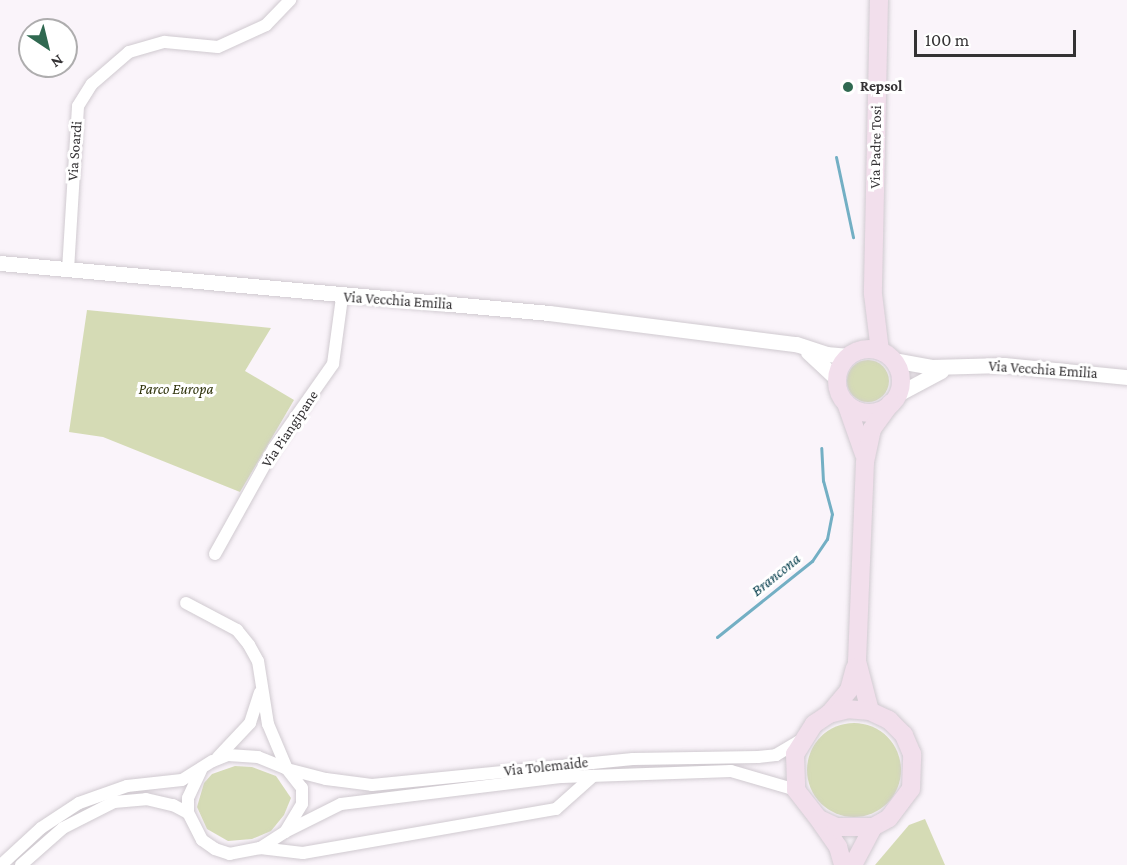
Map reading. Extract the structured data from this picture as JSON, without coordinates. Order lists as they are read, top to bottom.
{
  "streets": {
    "main road": ["Via Padre Tosi", "Via Tolemaide"],
    "street": ["Via Soardi", "Via Vecchia Emilia", "Via Piangipane"]
  },
  "crossings": [
    ["Via Soardi", "Via Vecchia Emilia"],
    ["Via Vecchia Emilia", "Via Piangipane"],
    ["Via Vecchia Emilia", "Via Tolemaide"]
  ],
  "water": ["Brancona"],
  "parks": ["Parco Europa"],
  "places": ["Repsol"],
  "scale_bar": "100 m",
  "north": "bottom right"
}
